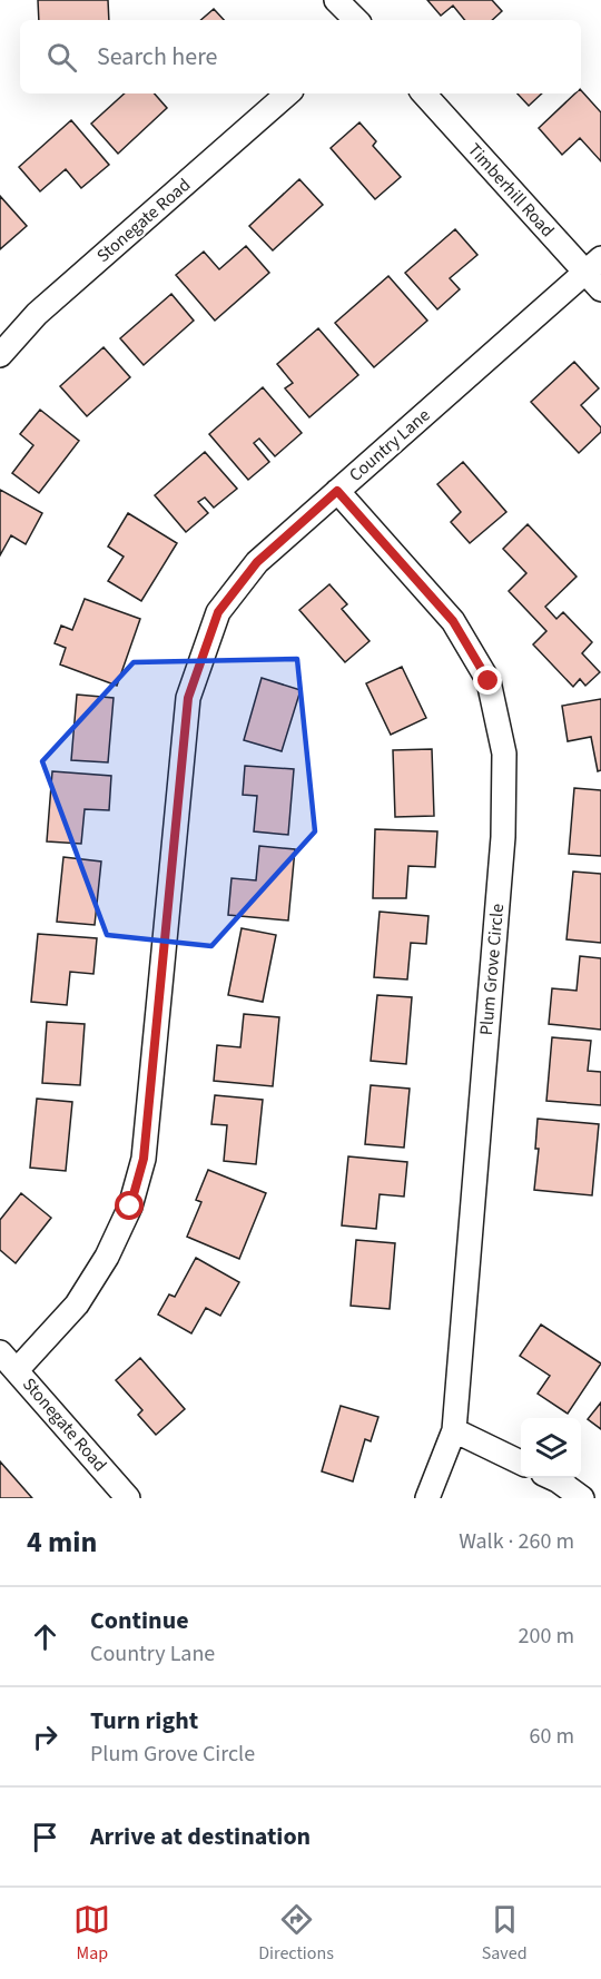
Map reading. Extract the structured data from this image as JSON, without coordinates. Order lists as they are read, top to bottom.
{
  "streets": {
    "street": [
      "Timberhill Road",
      "Stonegate Road",
      "Country Lane",
      "Plum Grove Circle"
    ]
  },
  "crossings": [
    ["Timberhill Road", "Country Lane"],
    ["Stonegate Road", "Country Lane"],
    ["Country Lane", "Plum Grove Circle"]
  ],
  "page": {
    "search": "Search here",
    "heading": ["4 min", "Walk · 260 m"],
    "list": [
      ["Continue", "Country Lane", "200 m"],
      ["Turn right", "Plum Grove Circle", "60 m"],
      "Arrive at destination"
    ],
    "nav": ["Map", "Directions", "Saved"]
  }
}
